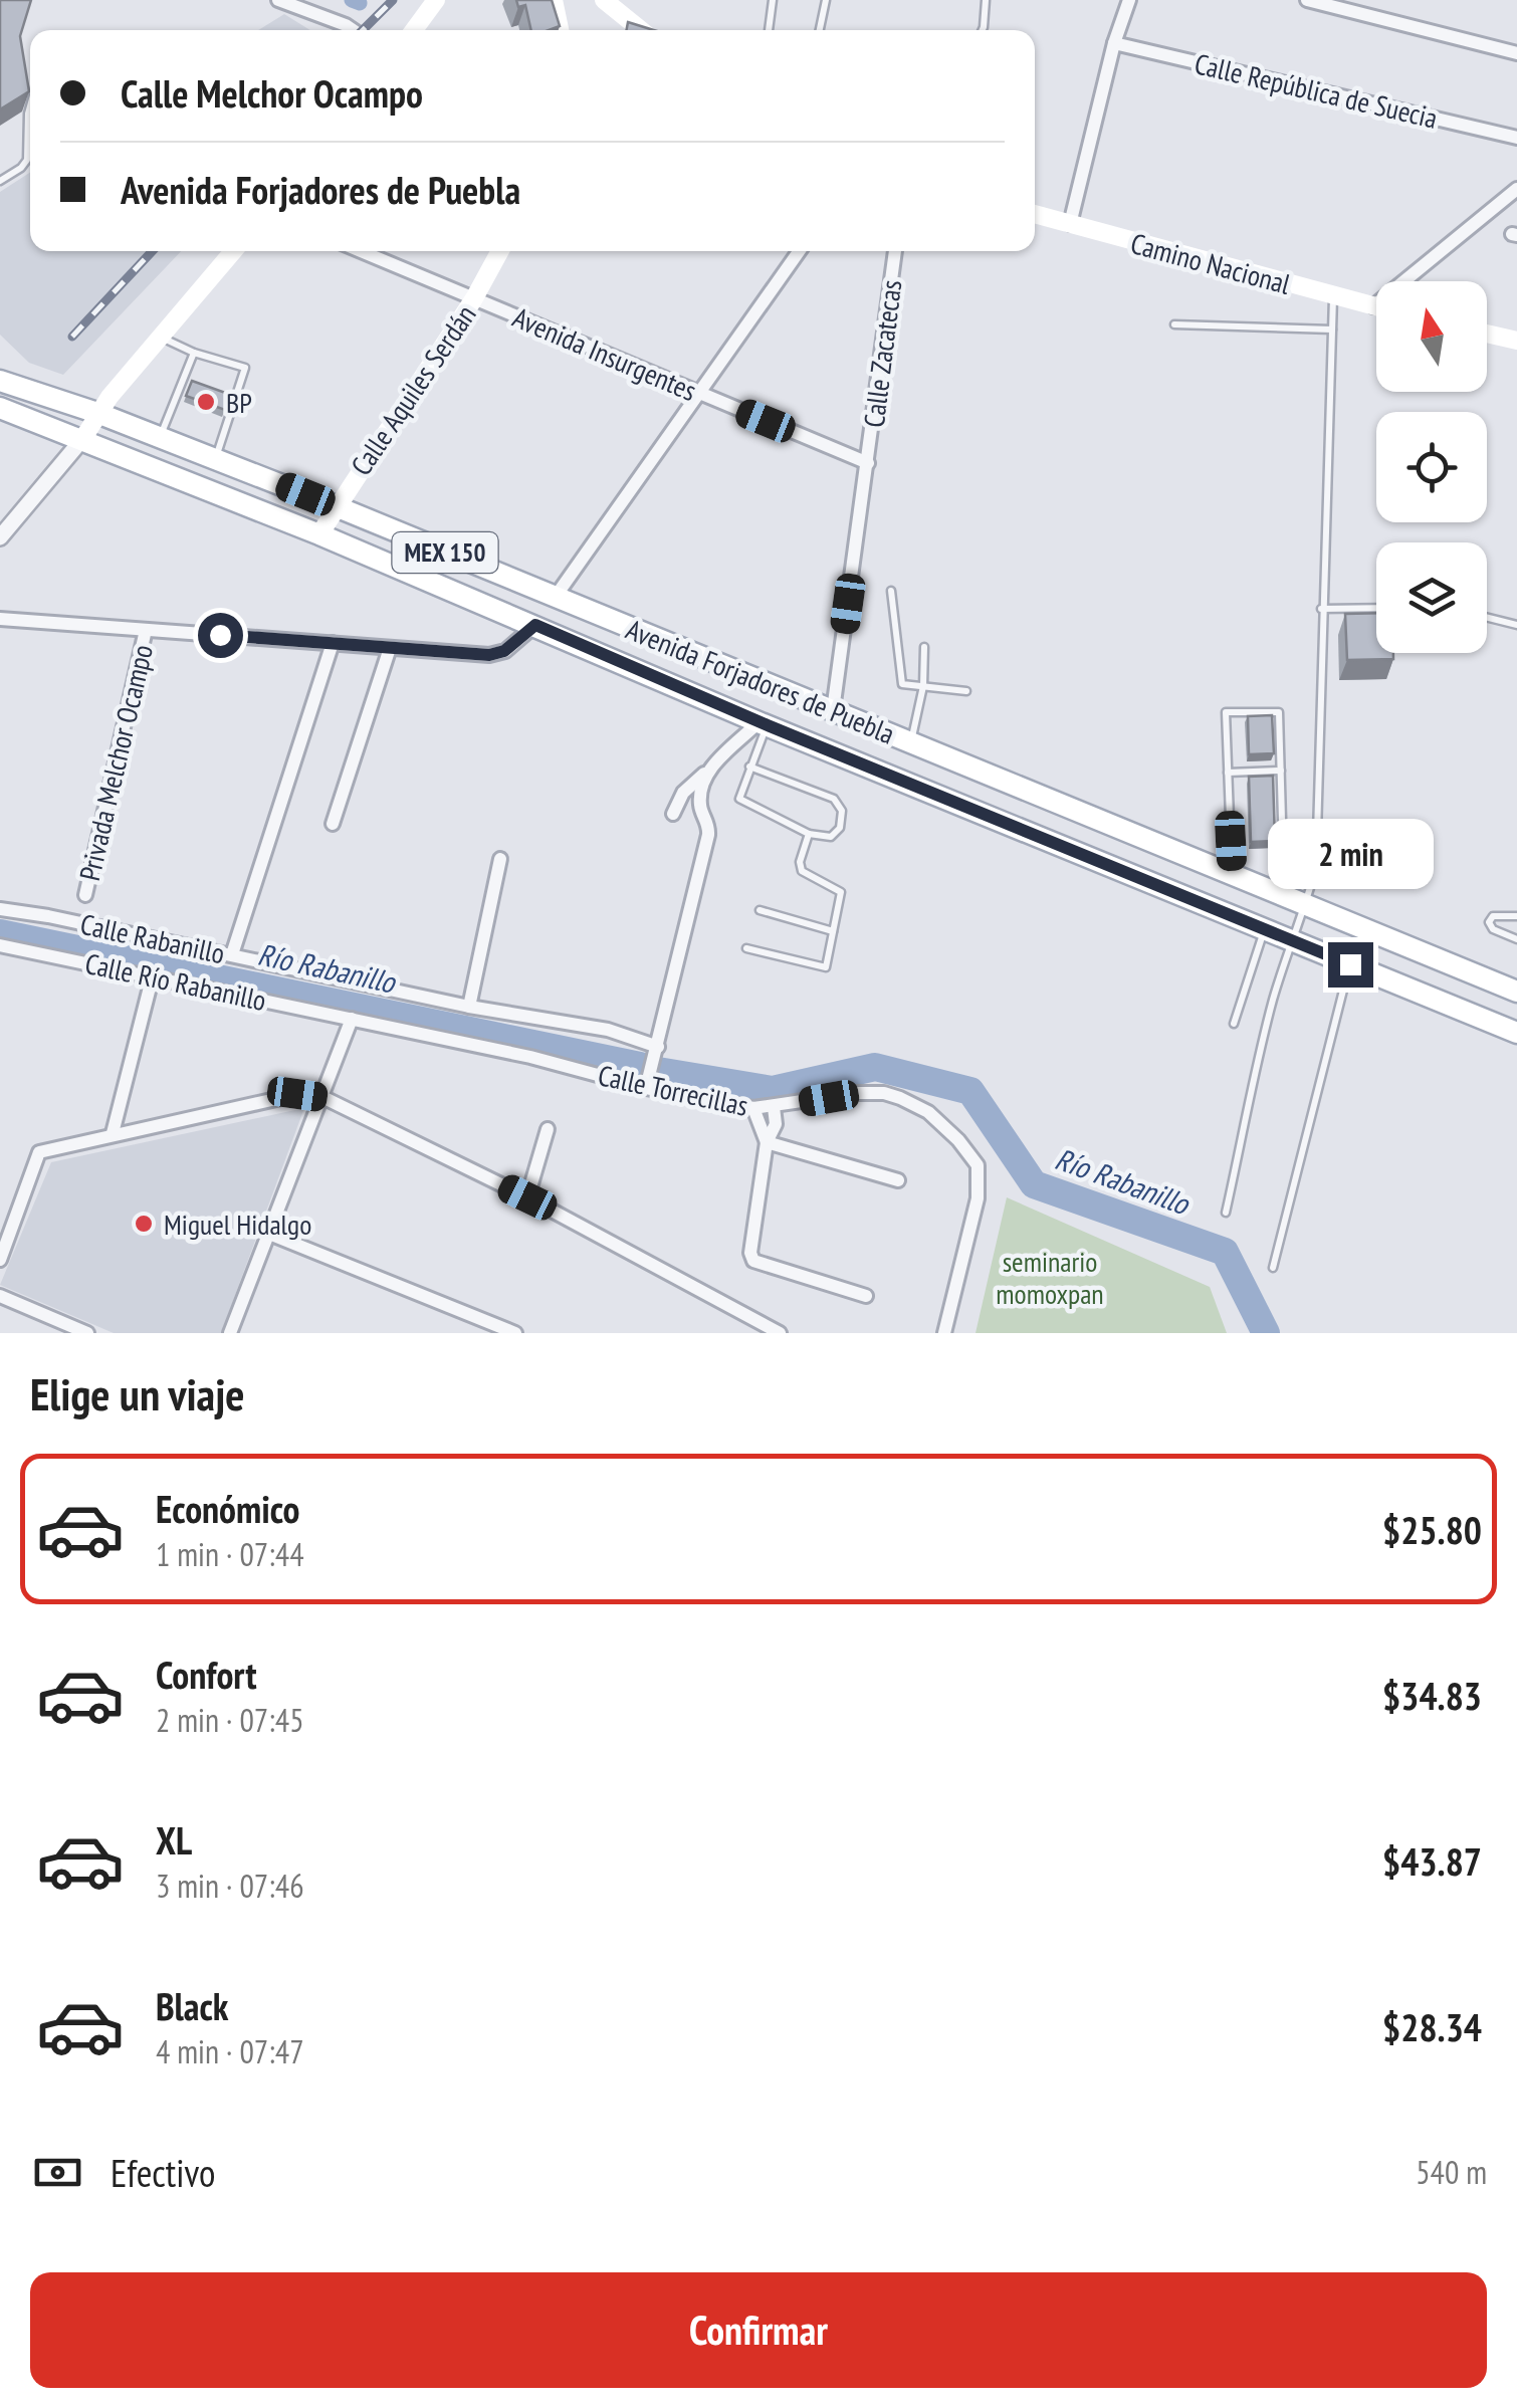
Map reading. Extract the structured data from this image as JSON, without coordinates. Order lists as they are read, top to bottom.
{
  "streets": {
    "main road": [
      "Camino Nacional",
      "Calle Aquiles Serdán",
      "MEX 150",
      "Avenida Forjadores de Puebla"
    ],
    "street": [
      "Calle República de Suecia",
      "Avenida Insurgentes",
      "Calle Zacatecas",
      "Privada Melchor Ocampo",
      "Calle Rabanillo",
      "Calle Río Rabanillo",
      "Calle Torrecillas"
    ]
  },
  "crossings": [
    ["Avenida Insurgentes", "Calle Zacatecas"],
    ["Avenida Insurgentes", "Calle Aquiles Serdán"],
    ["Calle Zacatecas", "Avenida Forjadores de Puebla"],
    ["Calle Aquiles Serdán", "Avenida Forjadores de Puebla"],
    ["Calle Río Rabanillo", "Calle Torrecillas"]
  ],
  "water": ["Río Rabanillo"],
  "parks": ["seminario momoxpan"],
  "places": ["BP", "Miguel Hidalgo"],
  "north": "top",
  "page": {
    "banner": ["Calle Melchor Ocampo", "Avenida Forjadores de Puebla"],
    "bubble": "2 min",
    "heading": "Elige un viaje",
    "list": [
      {
        "name": "Económico",
        "note": "1 min · 07:44",
        "value": "$25.80"
      },
      {
        "name": "Confort",
        "note": "2 min · 07:45",
        "value": "$34.83"
      },
      {
        "name": "XL",
        "note": "3 min · 07:46",
        "value": "$43.87"
      },
      {
        "name": "Black",
        "note": "4 min · 07:47",
        "value": "$28.34"
      }
    ],
    "pay": ["Efectivo", "540 m"],
    "buttons": "Confirmar"
  }
}
